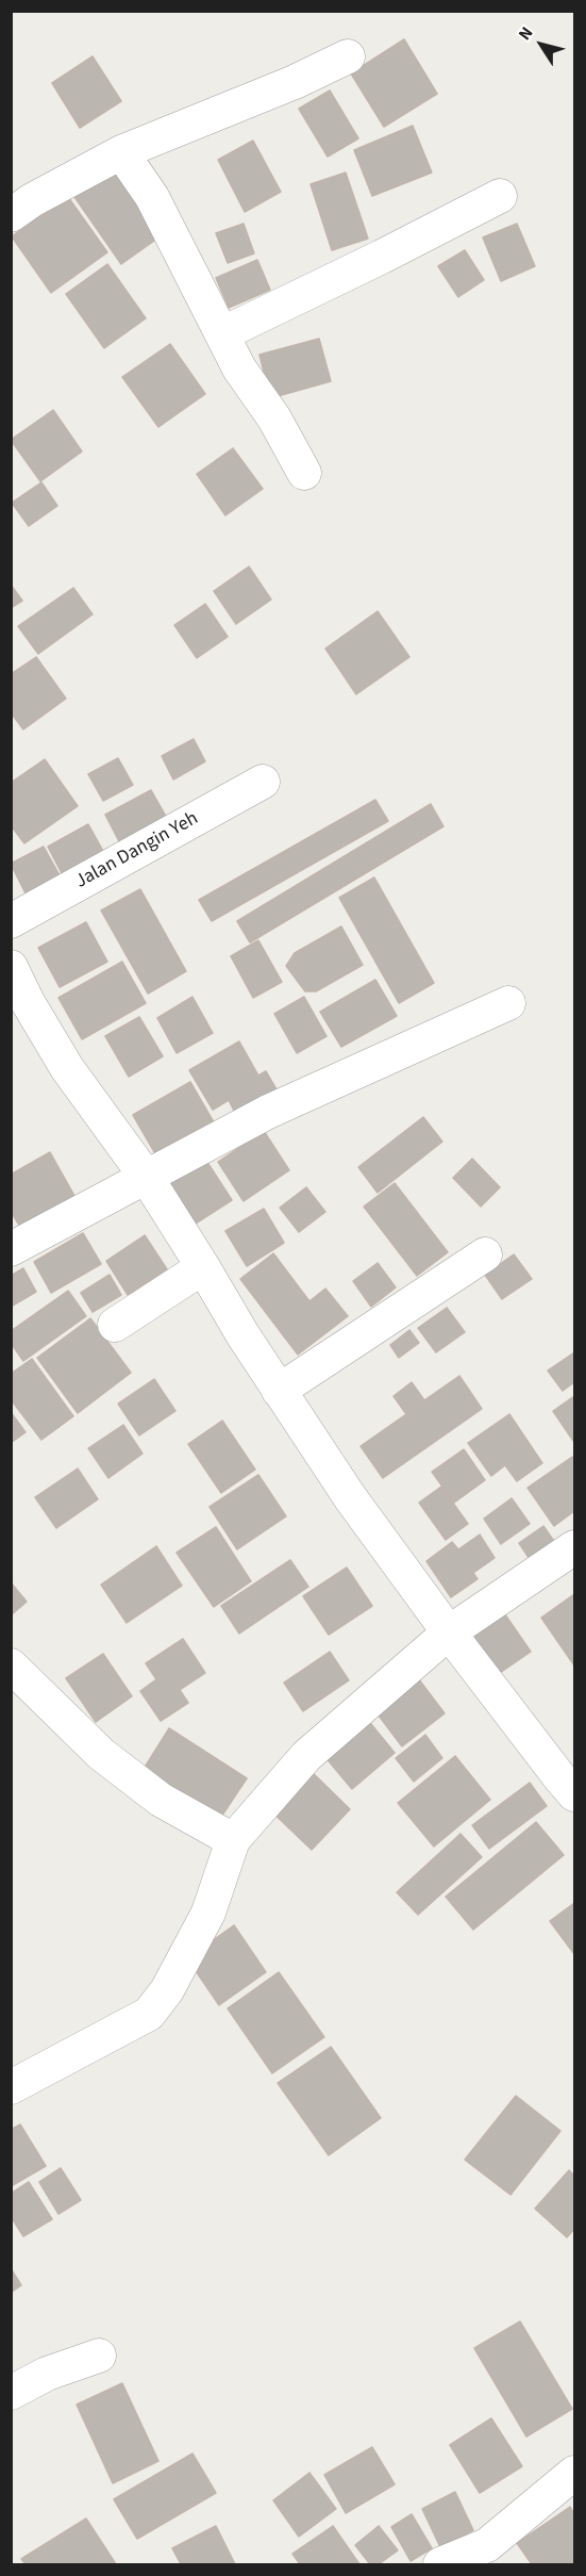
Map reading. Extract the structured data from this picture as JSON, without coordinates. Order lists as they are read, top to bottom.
{
  "streets": {
    "street": ["Jalan Dangin Yeh"]
  },
  "north": "top left"
}
